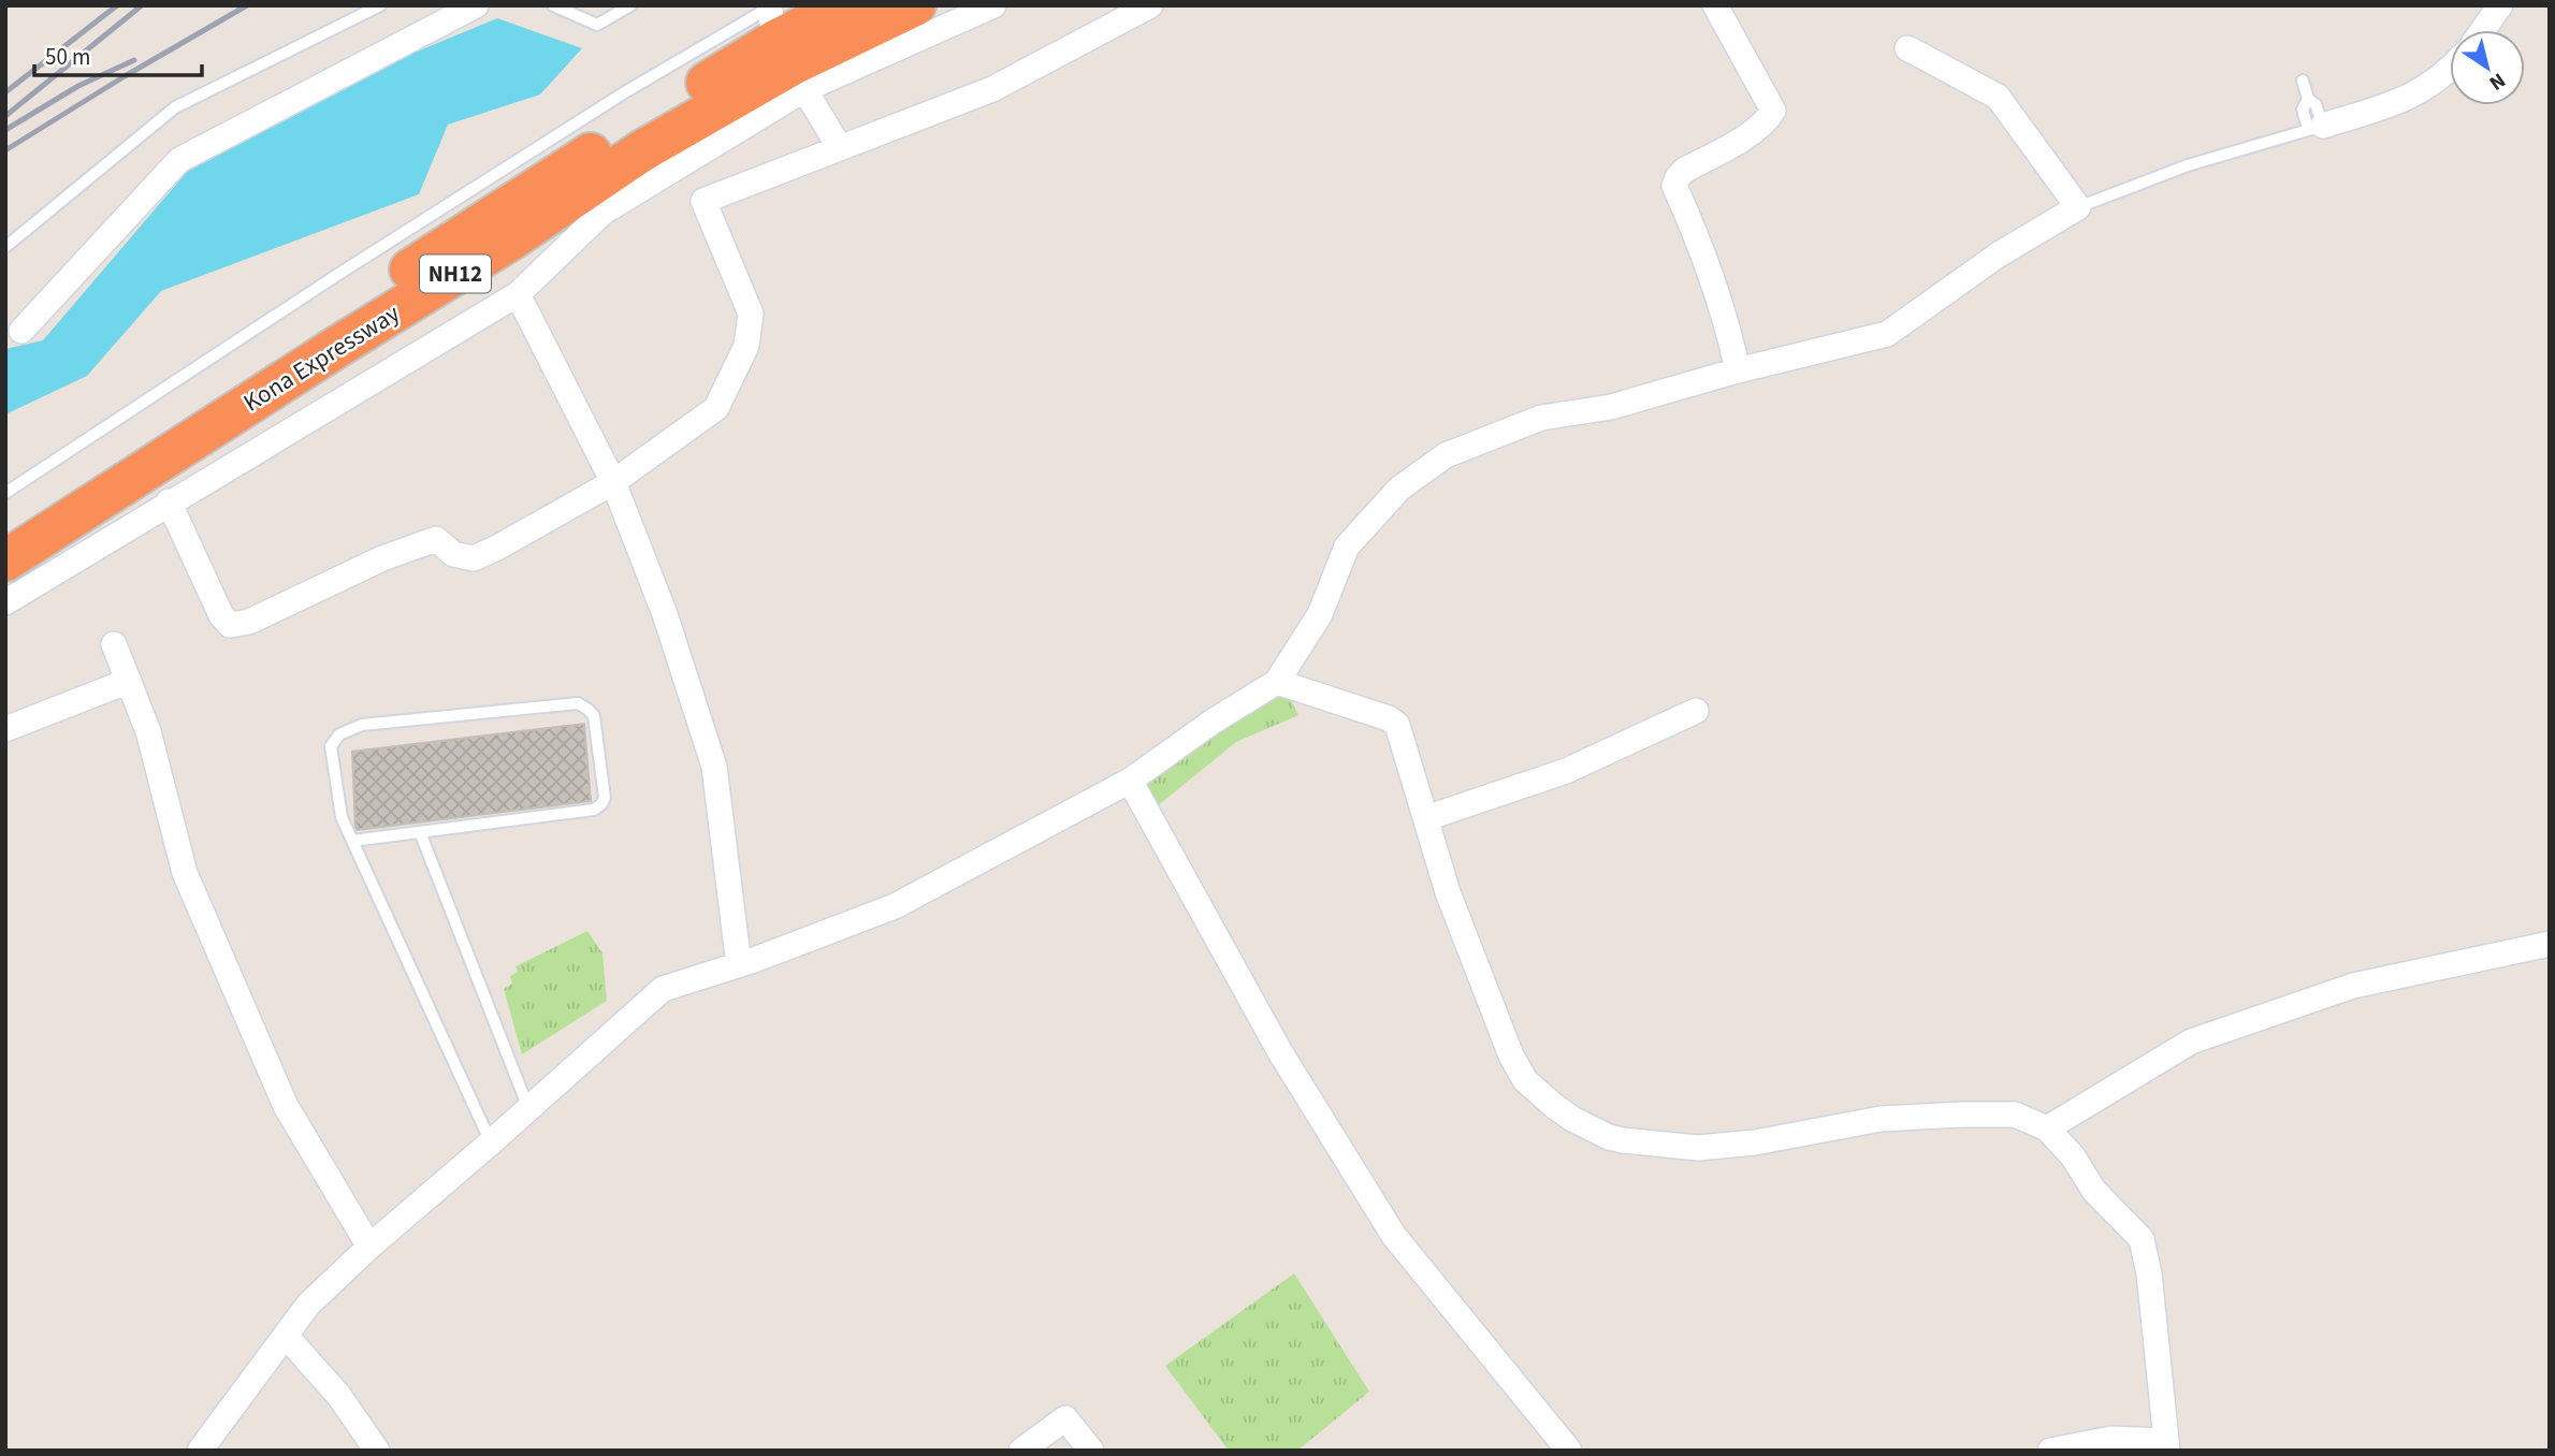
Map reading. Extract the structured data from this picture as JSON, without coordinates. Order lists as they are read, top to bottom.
{
  "streets": {
    "highway": ["NH12", "Kona Expressway"]
  },
  "scale_bar": "50 m",
  "north": "bottom right"
}
